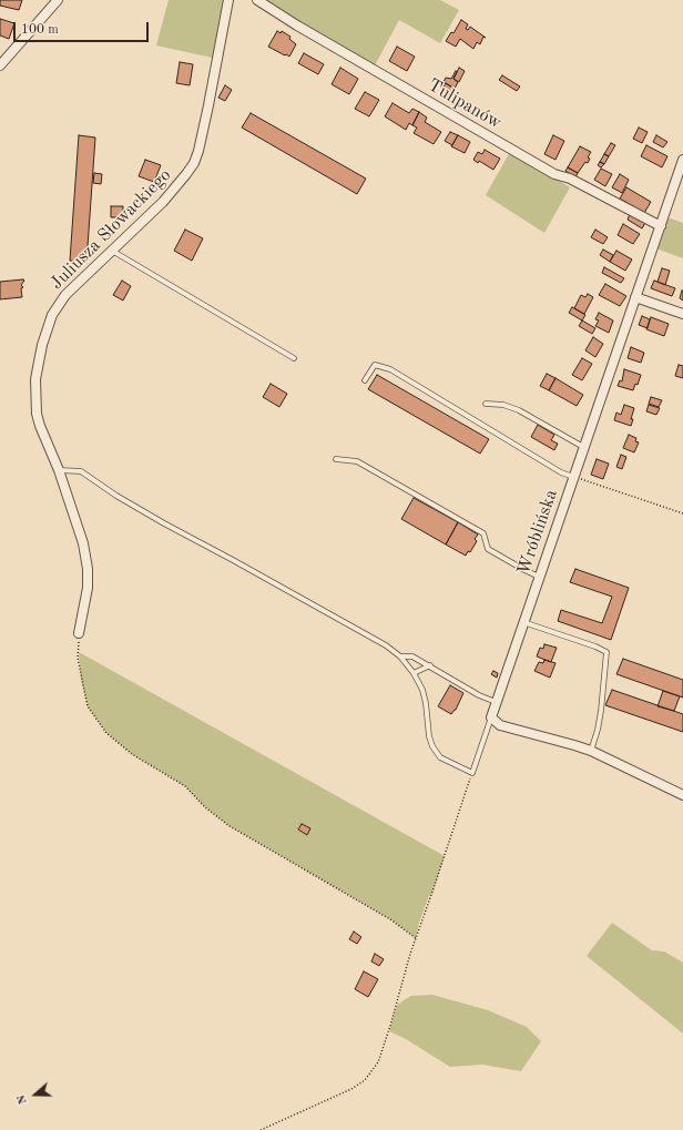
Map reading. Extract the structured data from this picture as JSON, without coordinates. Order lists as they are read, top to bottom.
{
  "streets": {
    "street": ["Tulipanów", "Juliusza Słowackiego", "Wróblińska"]
  },
  "crossings": [
    ["Tulipanów", "Wróblińska"]
  ],
  "scale_bar": "100 m",
  "north": "left"
}
